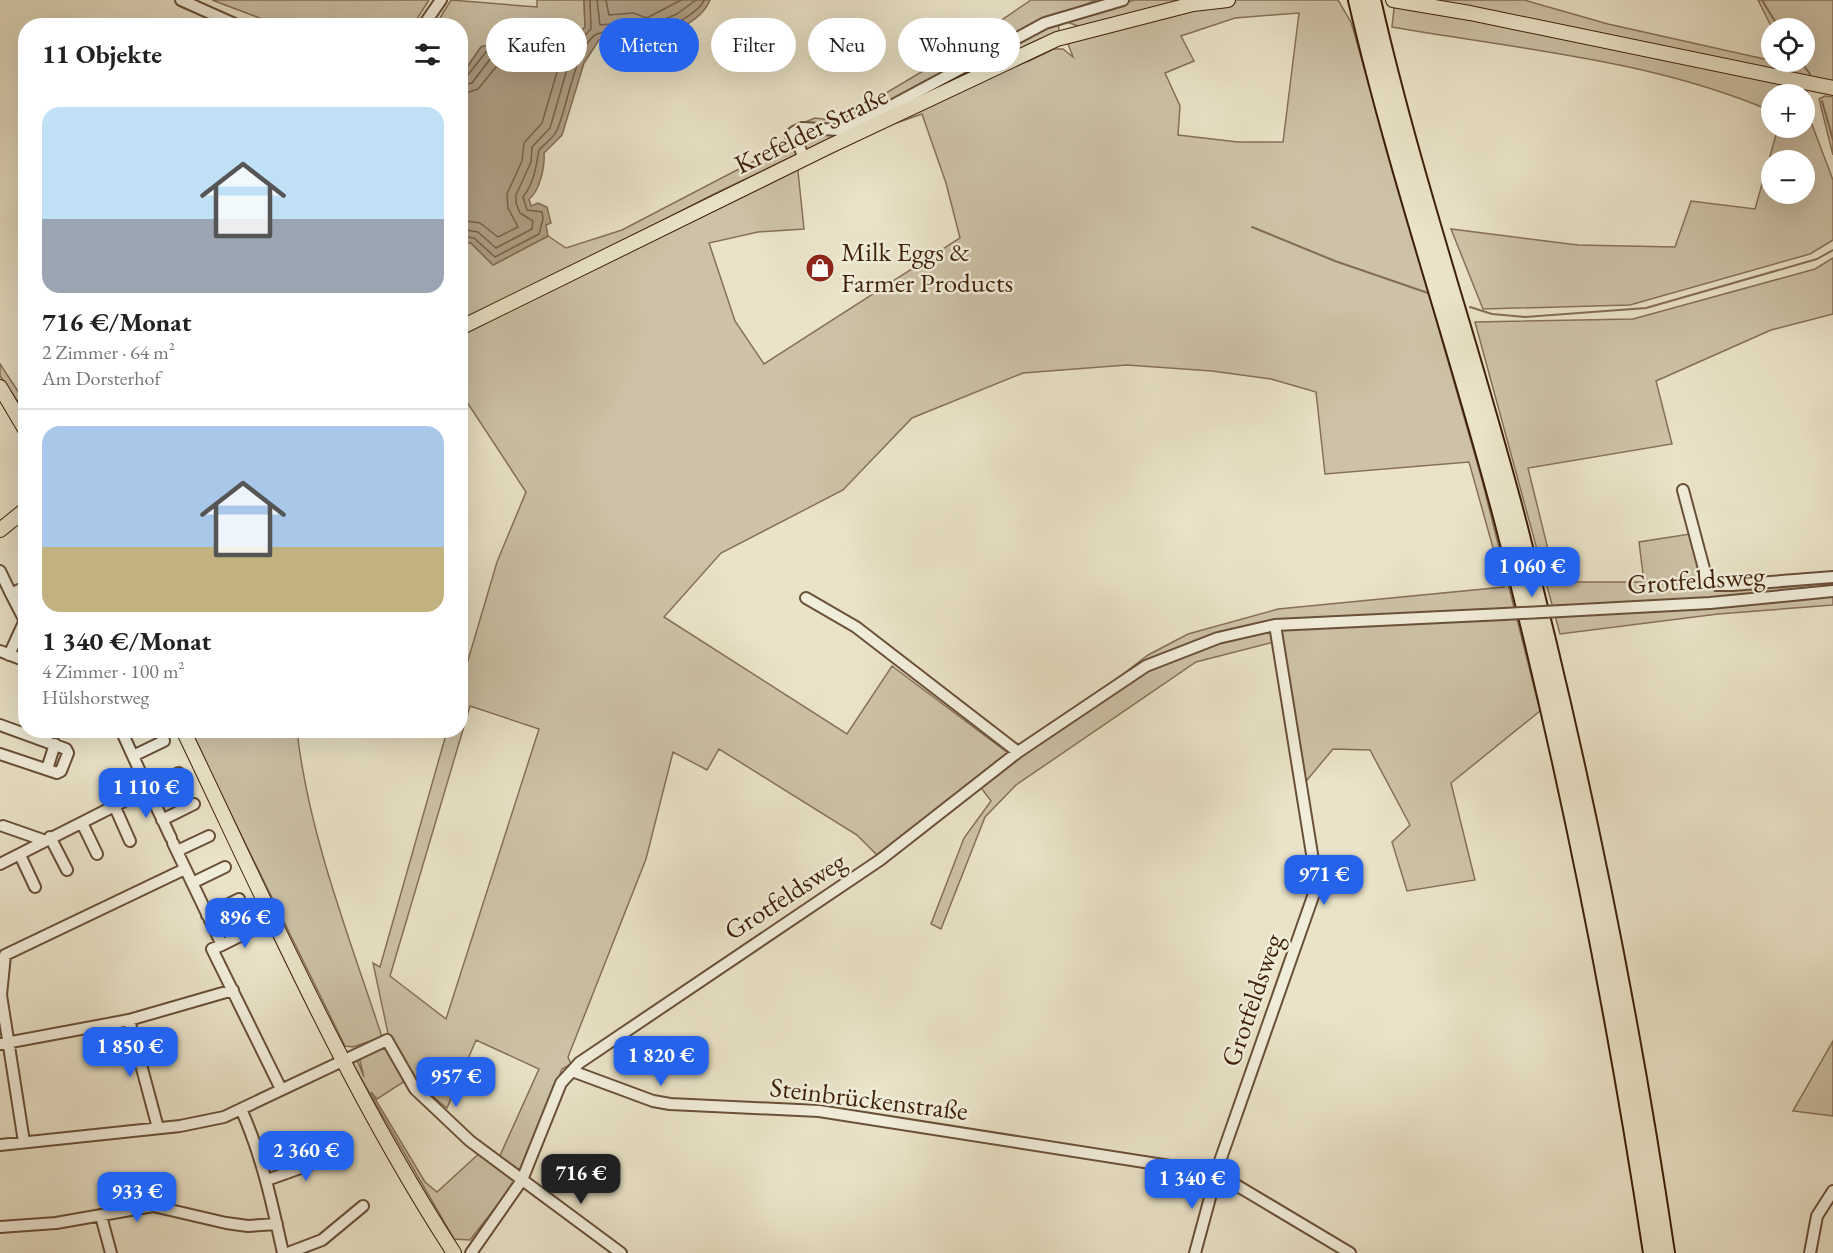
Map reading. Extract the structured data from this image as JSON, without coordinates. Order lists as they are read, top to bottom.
{
  "streets": {
    "main road": ["Krefelder Straße"],
    "street": ["Grotfeldsweg", "Steinbrückenstraße"]
  },
  "crossings": [
    ["Grotfeldsweg", "Steinbrückenstraße"]
  ],
  "places": {
    "shop": ["Milk Eggs & Farmer Products"]
  },
  "page": {
    "map_buttons": ["+", "−"],
    "chip": [
      "Kaufen",
      "Mieten",
      "Filter",
      "Neu",
      "Wohnung"
    ],
    "heading": "11 Objekte",
    "list": [
      {
        "name": "716 €/Monat",
        "note": "2 Zimmer · 64 m² · Am Dorsterhof"
      },
      {
        "name": "1 340 €/Monat",
        "note": "4 Zimmer · 100 m² · Hülshorstweg"
      }
    ],
    "price": [
      "1 060 €",
      "1 110 €",
      "971 €",
      "896 €",
      "1 850 €",
      "1 820 €",
      "957 €",
      "2 360 €",
      "716 €",
      "1 340 €",
      "933 €"
    ]
  }
}
